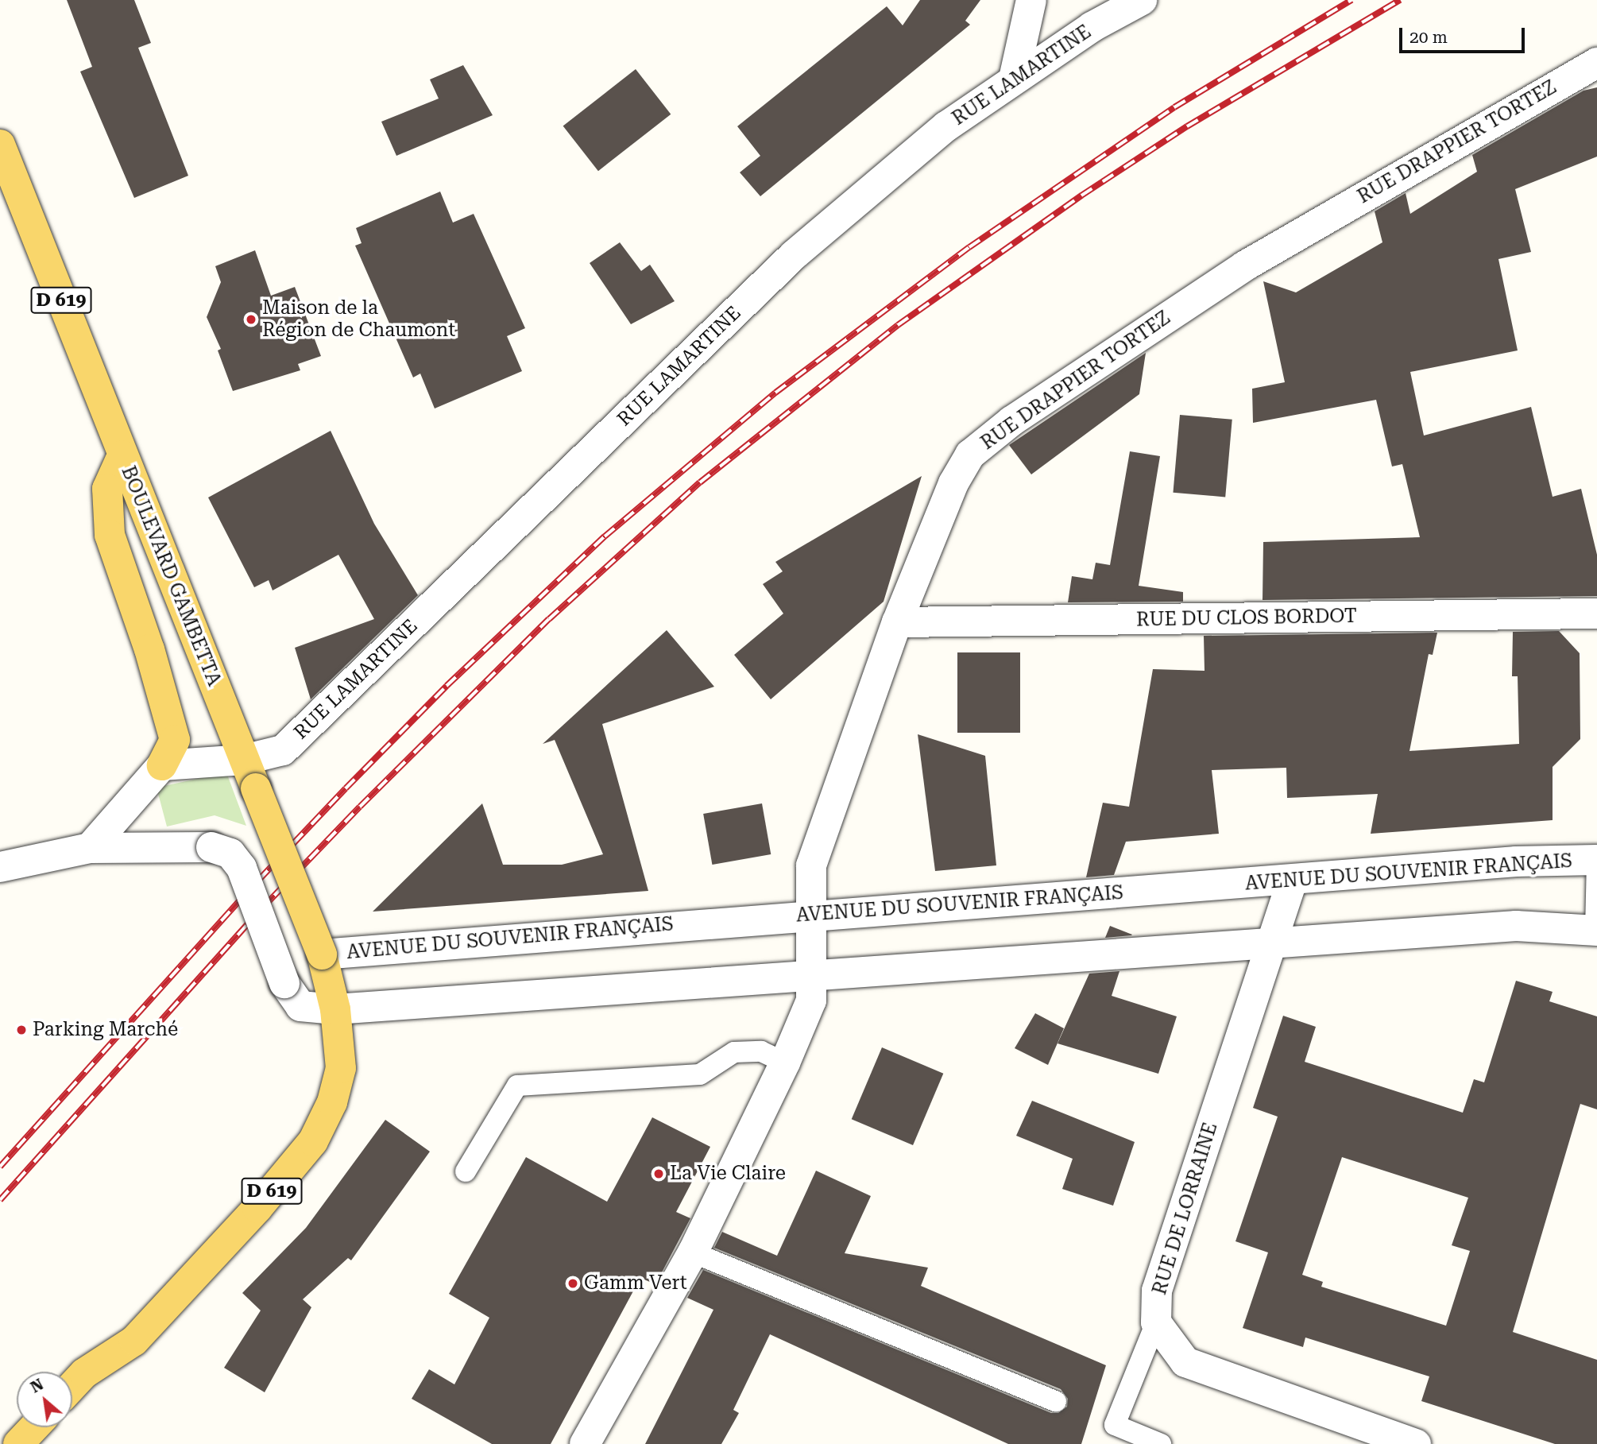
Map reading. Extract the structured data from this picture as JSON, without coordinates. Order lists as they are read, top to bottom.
{
  "streets": {
    "main road": ["D 619", "BOULEVARD GAMBETTA"],
    "street": [
      "RUE LAMARTINE",
      "RUE DRAPPIER TORTEZ",
      "RUE DU CLOS BORDOT",
      "AVENUE DU SOUVENIR FRANÇAIS",
      "RUE DE LORRAINE"
    ]
  },
  "crossings": [
    ["RUE LAMARTINE", "BOULEVARD GAMBETTA"],
    ["RUE DRAPPIER TORTEZ", "RUE DU CLOS BORDOT"],
    ["RUE DRAPPIER TORTEZ", "AVENUE DU SOUVENIR FRANÇAIS"],
    ["D 619", "BOULEVARD GAMBETTA"],
    ["BOULEVARD GAMBETTA", "AVENUE DU SOUVENIR FRANÇAIS"],
    ["AVENUE DU SOUVENIR FRANÇAIS", "RUE DE LORRAINE"]
  ],
  "places": [
    "Maison de la Région de Chaumont",
    "Parking Marché",
    "La Vie Claire",
    "Gamm Vert"
  ],
  "scale_bar": "20 m",
  "north": "top left"
}
